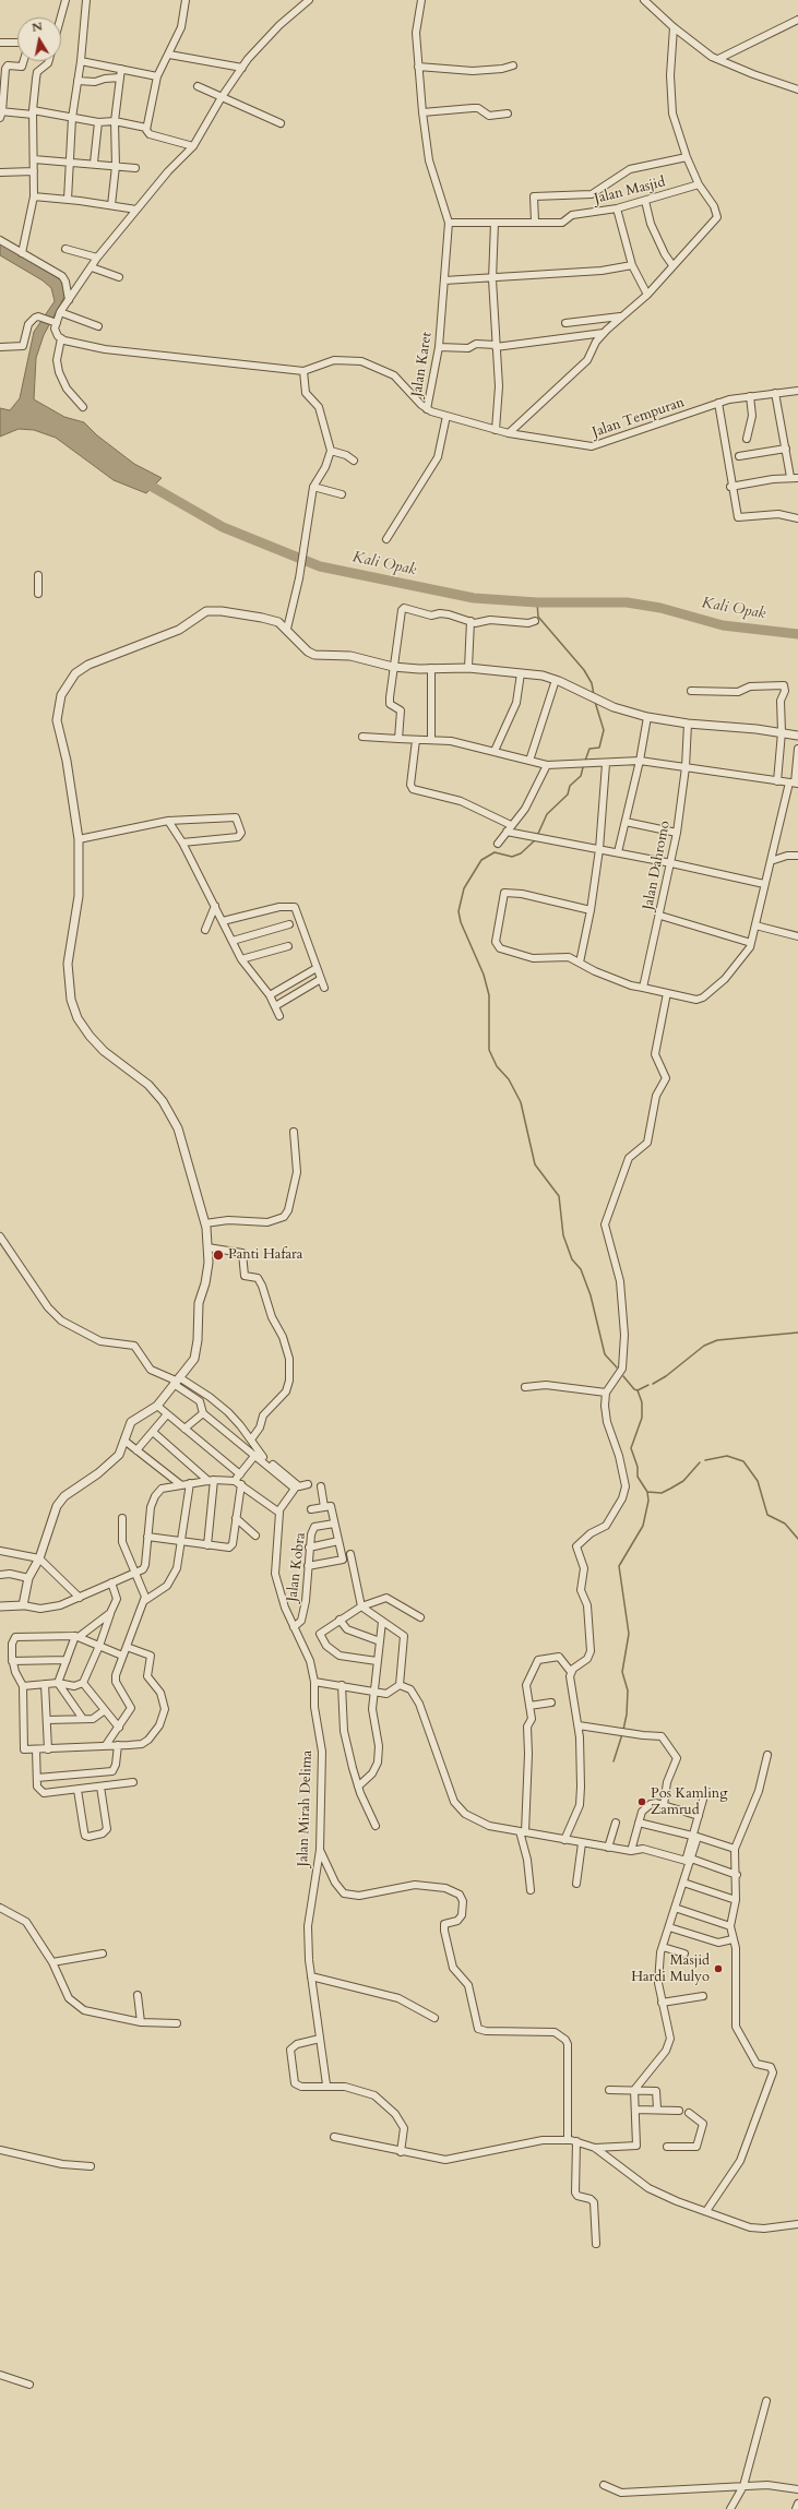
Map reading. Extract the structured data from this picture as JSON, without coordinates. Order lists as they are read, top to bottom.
{
  "streets": {
    "street": [
      "Jalan Masjid",
      "Jalan Karet",
      "Jalan Tempuran",
      "Jalan Dahromo",
      "Jalan Kobra",
      "Jalan Mirah Delima"
    ]
  },
  "crossings": [
    ["Jalan Masjid", "Jalan Karet"],
    ["Jalan Karet", "Jalan Tempuran"],
    ["Jalan Kobra", "Jalan Mirah Delima"]
  ],
  "water": ["Kali Opak"],
  "places": ["Panti Hafara", "Pos Kamling Zamrud", "Masjid Hardi Mulyo"],
  "north": "top"
}
